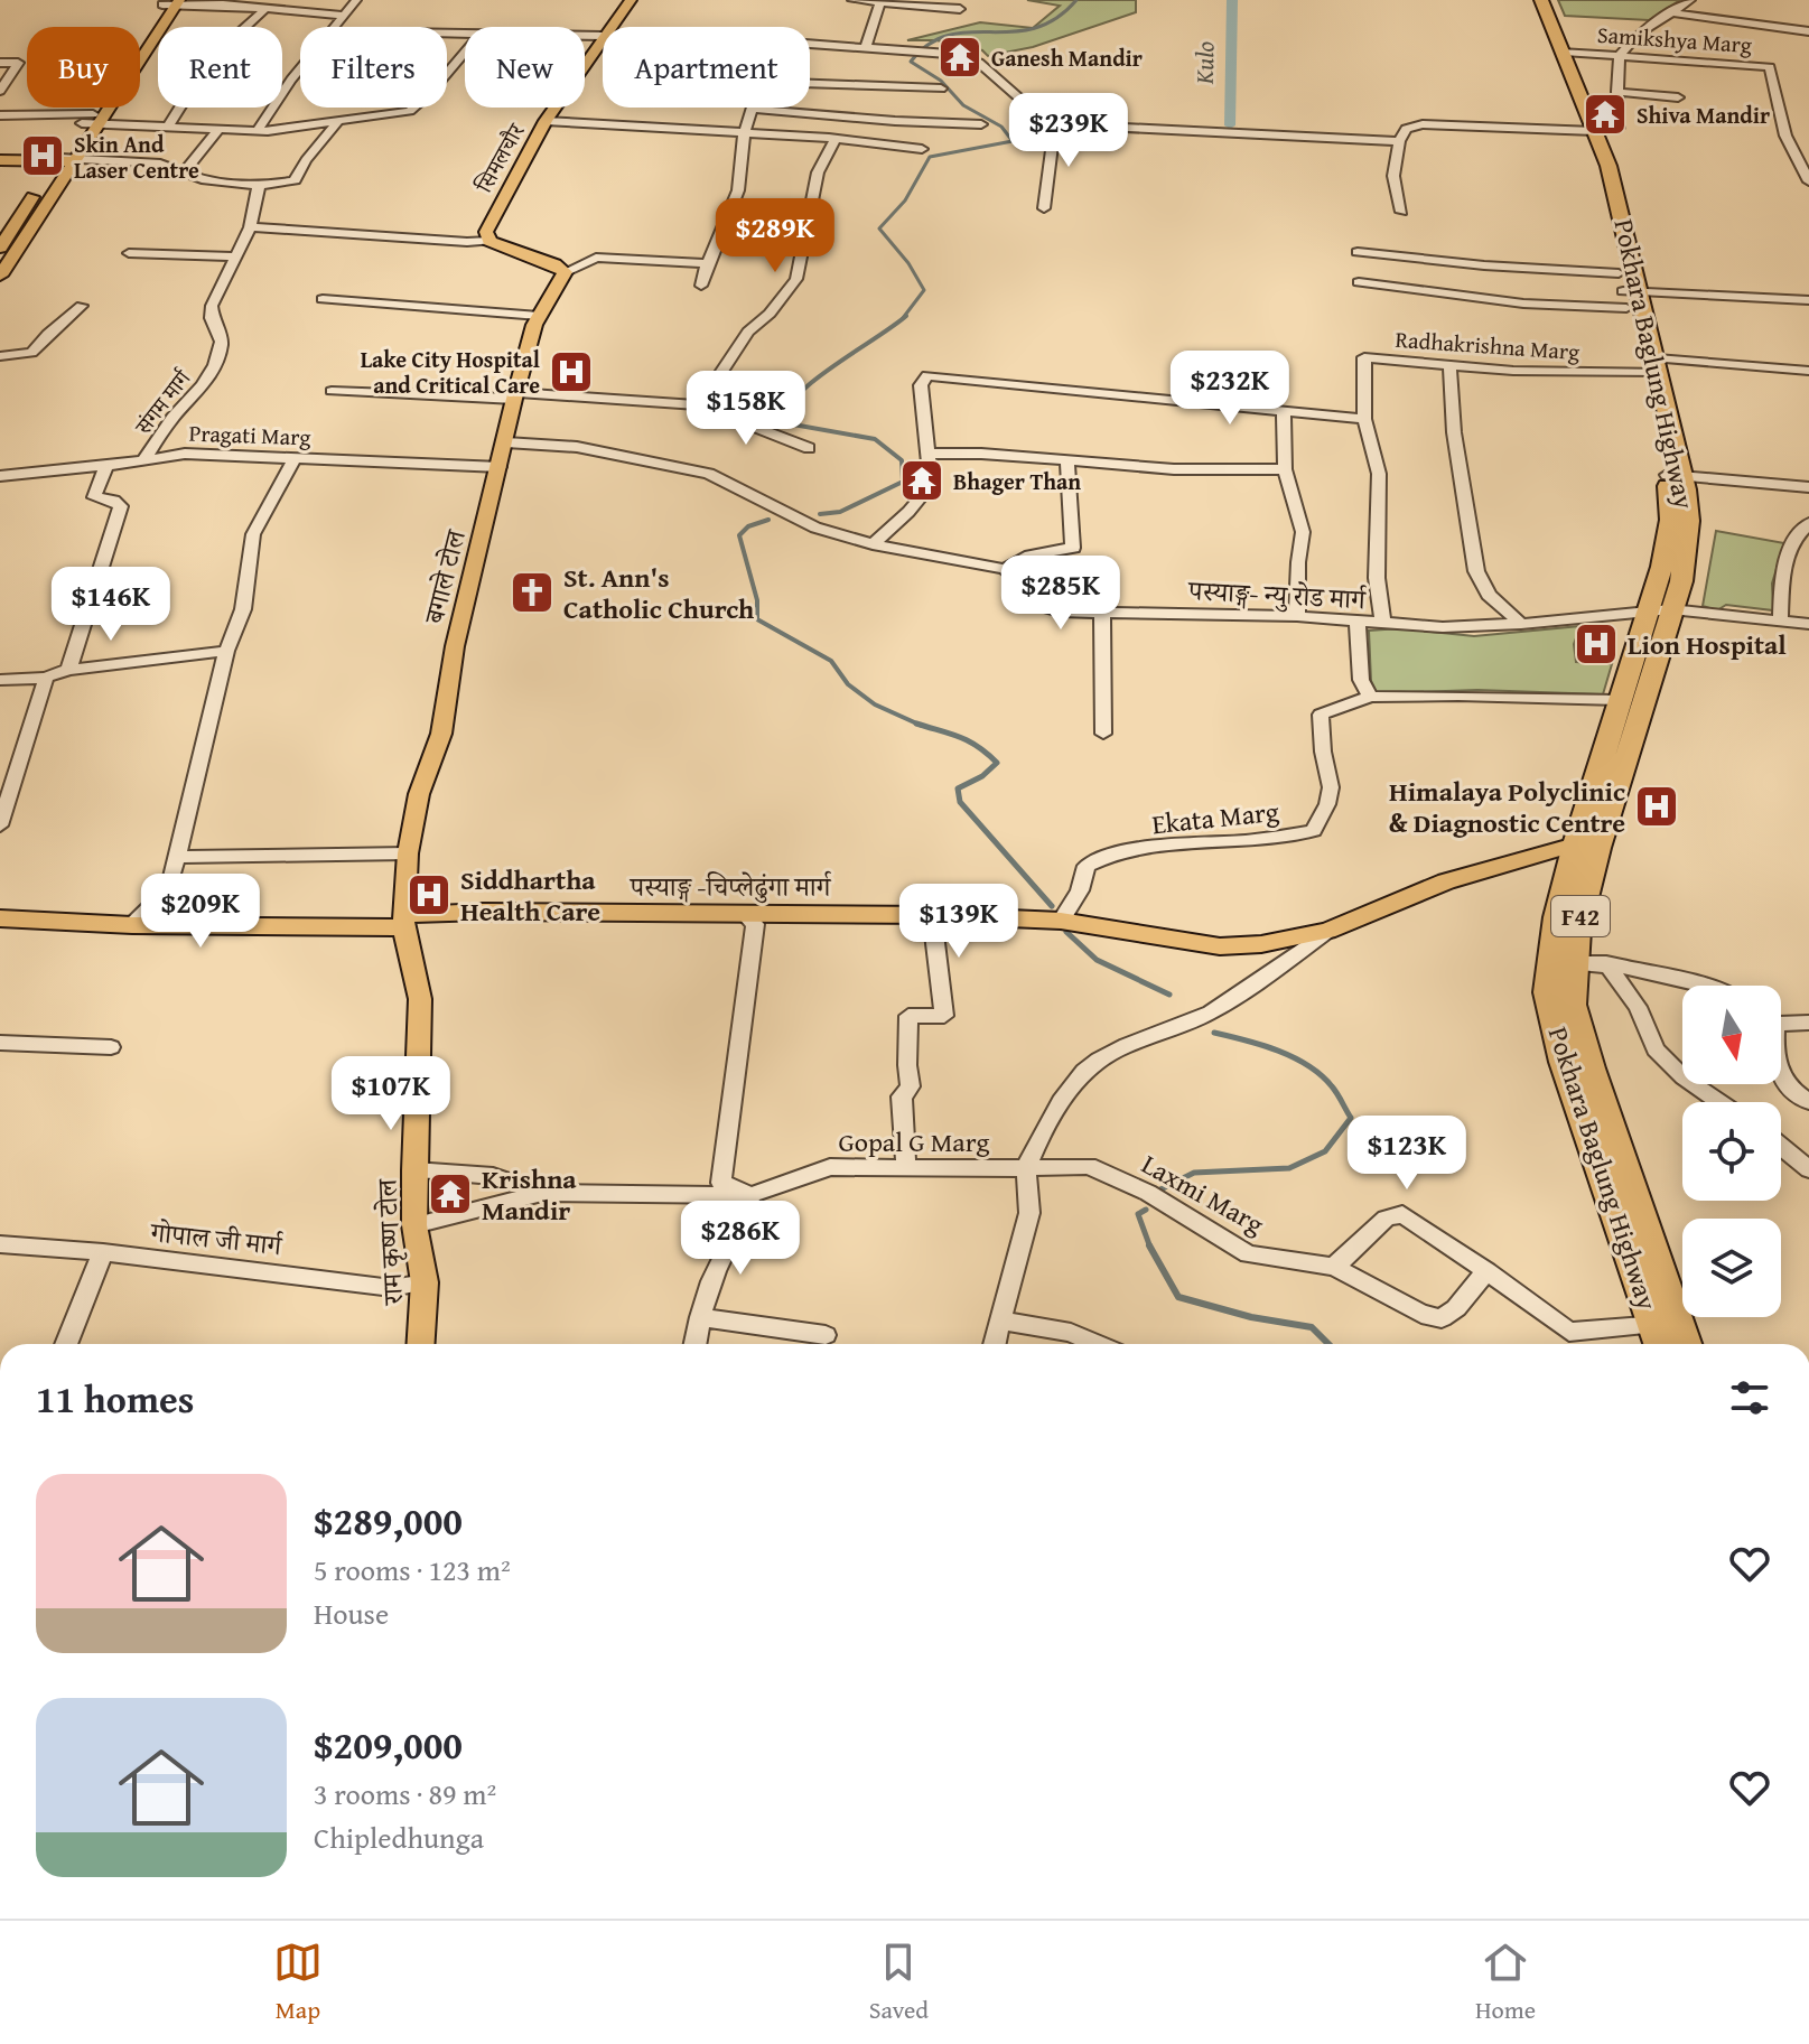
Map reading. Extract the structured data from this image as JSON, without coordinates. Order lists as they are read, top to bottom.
{
  "streets": {
    "highway": ["Pokhara Baglung Highway", "F42"],
    "main road": [
      "सिमलचौर",
      "बगाले टोल",
      "पस्याङ्ग -चिप्लेढुंगा मार्ग",
      "राम कृष्ण टोल"
    ],
    "street": [
      "Samikshya Marg",
      "Radhakrishna Marg",
      "संगम मार्ग",
      "Pragati Marg",
      "पस्याङ्ग- न्यु रोड मार्ग",
      "Ekata Marg",
      "Gopal G Marg",
      "Laxmi Marg",
      "गोपाल जी मार्ग"
    ]
  },
  "crossings": [
    ["Samikshya Marg", "Pokhara Baglung Highway"],
    ["Radhakrishna Marg", "Pokhara Baglung Highway"],
    ["Pokhara Baglung Highway", "पस्याङ्ग- न्यु रोड मार्ग"],
    ["Pokhara Baglung Highway", "Ekata Marg"],
    ["Pokhara Baglung Highway", "पस्याङ्ग -चिप्लेढुंगा मार्ग"],
    ["संगम मार्ग", "Pragati Marg"],
    ["Pragati Marg", "बगाले टोल"],
    ["बगाले टोल", "पस्याङ्ग -चिप्लेढुंगा मार्ग"],
    ["बगाले टोल", "राम कृष्ण टोल"],
    ["Ekata Marg", "पस्याङ्ग -चिप्लेढुंगा मार्ग"],
    ["पस्याङ्ग -चिप्लेढुंगा मार्ग", "Gopal G Marg"],
    ["पस्याङ्ग -चिप्लेढुंगा मार्ग", "राम कृष्ण टोल"],
    ["Gopal G Marg", "Laxmi Marg"],
    ["Gopal G Marg", "राम कृष्ण टोल"],
    ["गोपाल जी मार्ग", "राम कृष्ण टोल"]
  ],
  "water": ["Kulo"],
  "places": {
    "temple": [
      "Ganesh Mandir",
      "Shiva Mandir",
      "Bhager Than",
      "Krishna Mandir"
    ],
    "hospital": [
      "Skin And Laser Centre",
      "Lake City Hospital and Critical Care",
      "Lion Hospital",
      "Himalaya Polyclinic & Diagnostic Centre",
      "Siddhartha Health Care"
    ],
    "church": ["St. Ann's Catholic Church"]
  },
  "north": "bottom",
  "page": {
    "chip": [
      "Buy",
      "Rent",
      "Filters",
      "New",
      "Apartment"
    ],
    "price": [
      "$239K",
      "$289K",
      "$232K",
      "$158K",
      "$285K",
      "$146K",
      "$209K",
      "$139K",
      "$107K",
      "$123K",
      "$286K"
    ],
    "heading": "11 homes",
    "list": [
      {
        "name": "$289,000",
        "note": "5 rooms · 123 m² · House"
      },
      {
        "name": "$209,000",
        "note": "3 rooms · 89 m² · Chipledhunga"
      }
    ],
    "tabs": ["Map", "Saved", "Home"]
  }
}
